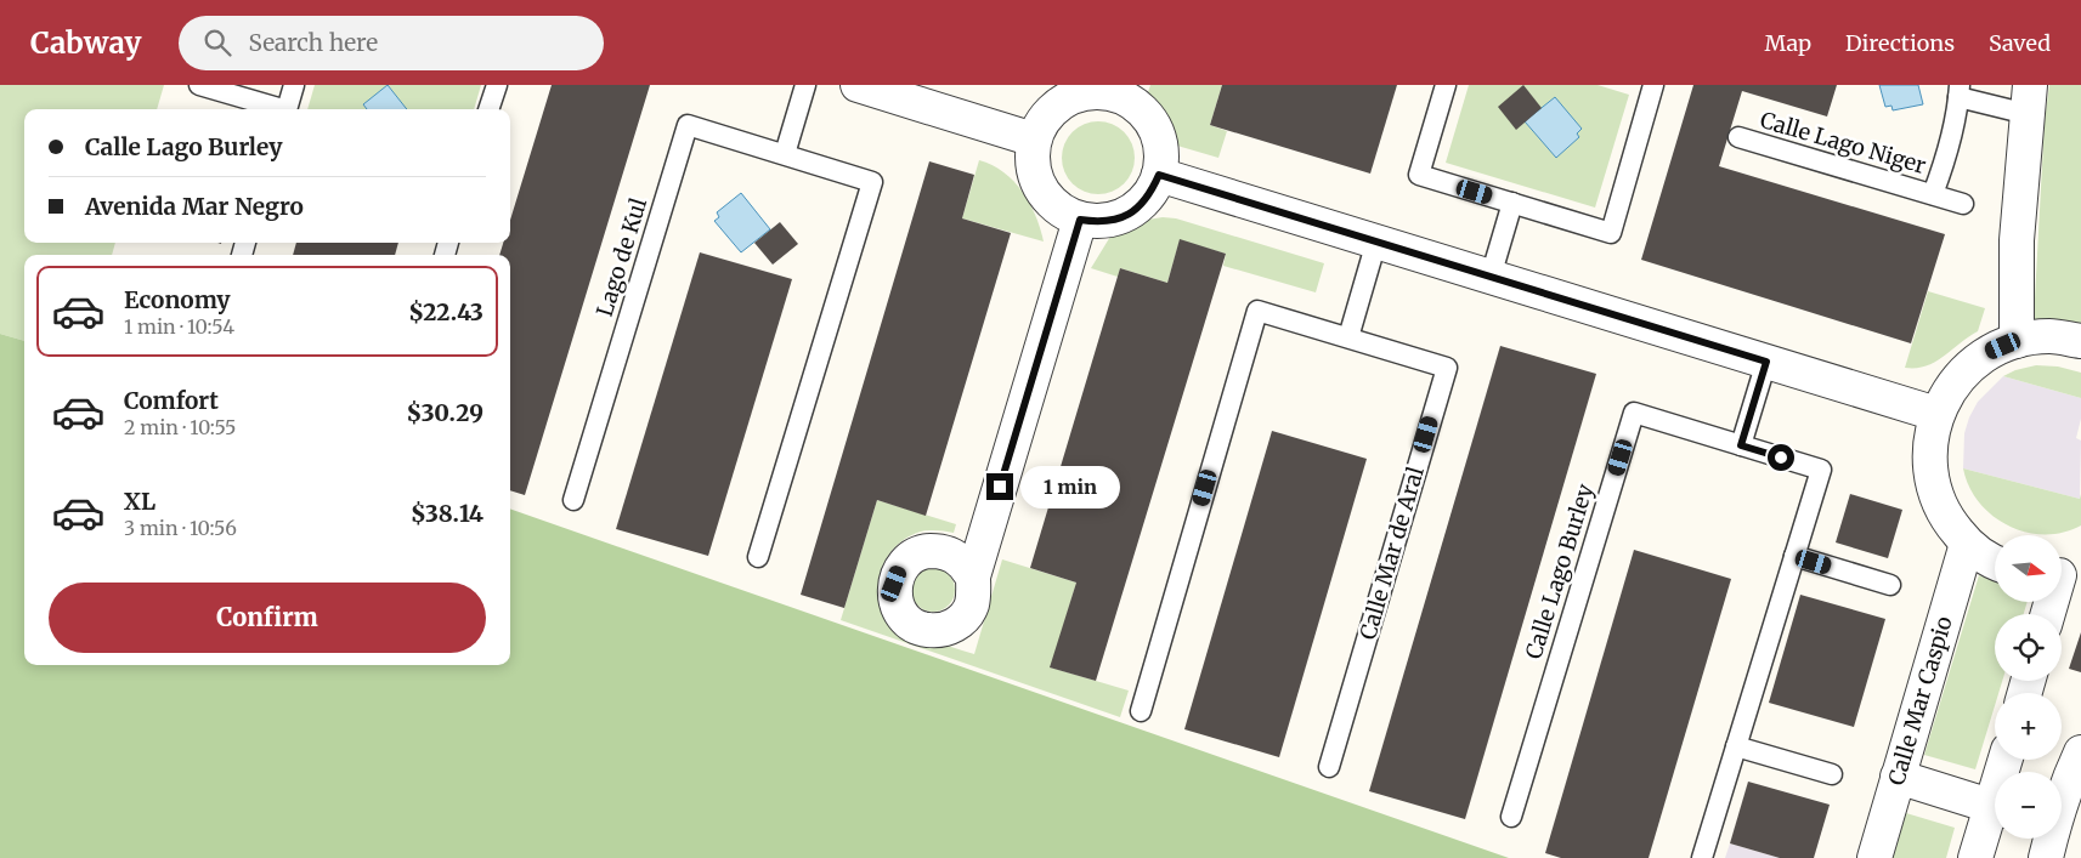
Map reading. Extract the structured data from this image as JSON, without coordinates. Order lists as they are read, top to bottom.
{
  "streets": {
    "street": ["Calle Mar Caspio"],
    "lane": [
      "Calle Lago Niger",
      "Lago de Kul",
      "Calle Mar de Aral",
      "Calle Lago Burley"
    ]
  },
  "north": "right",
  "page": {
    "header": "Cabway",
    "search": "Search here",
    "nav": ["Map", "Directions", "Saved"],
    "banner": ["Calle Lago Burley", "Avenida Mar Negro"],
    "list": [
      {
        "name": "Economy",
        "note": "1 min · 10:54",
        "value": "$22.43"
      },
      {
        "name": "Comfort",
        "note": "2 min · 10:55",
        "value": "$30.29"
      },
      {
        "name": "XL",
        "note": "3 min · 10:56",
        "value": "$38.14"
      }
    ],
    "bubble": "1 min",
    "map_buttons": ["+", "−"],
    "buttons": "Confirm"
  }
}
